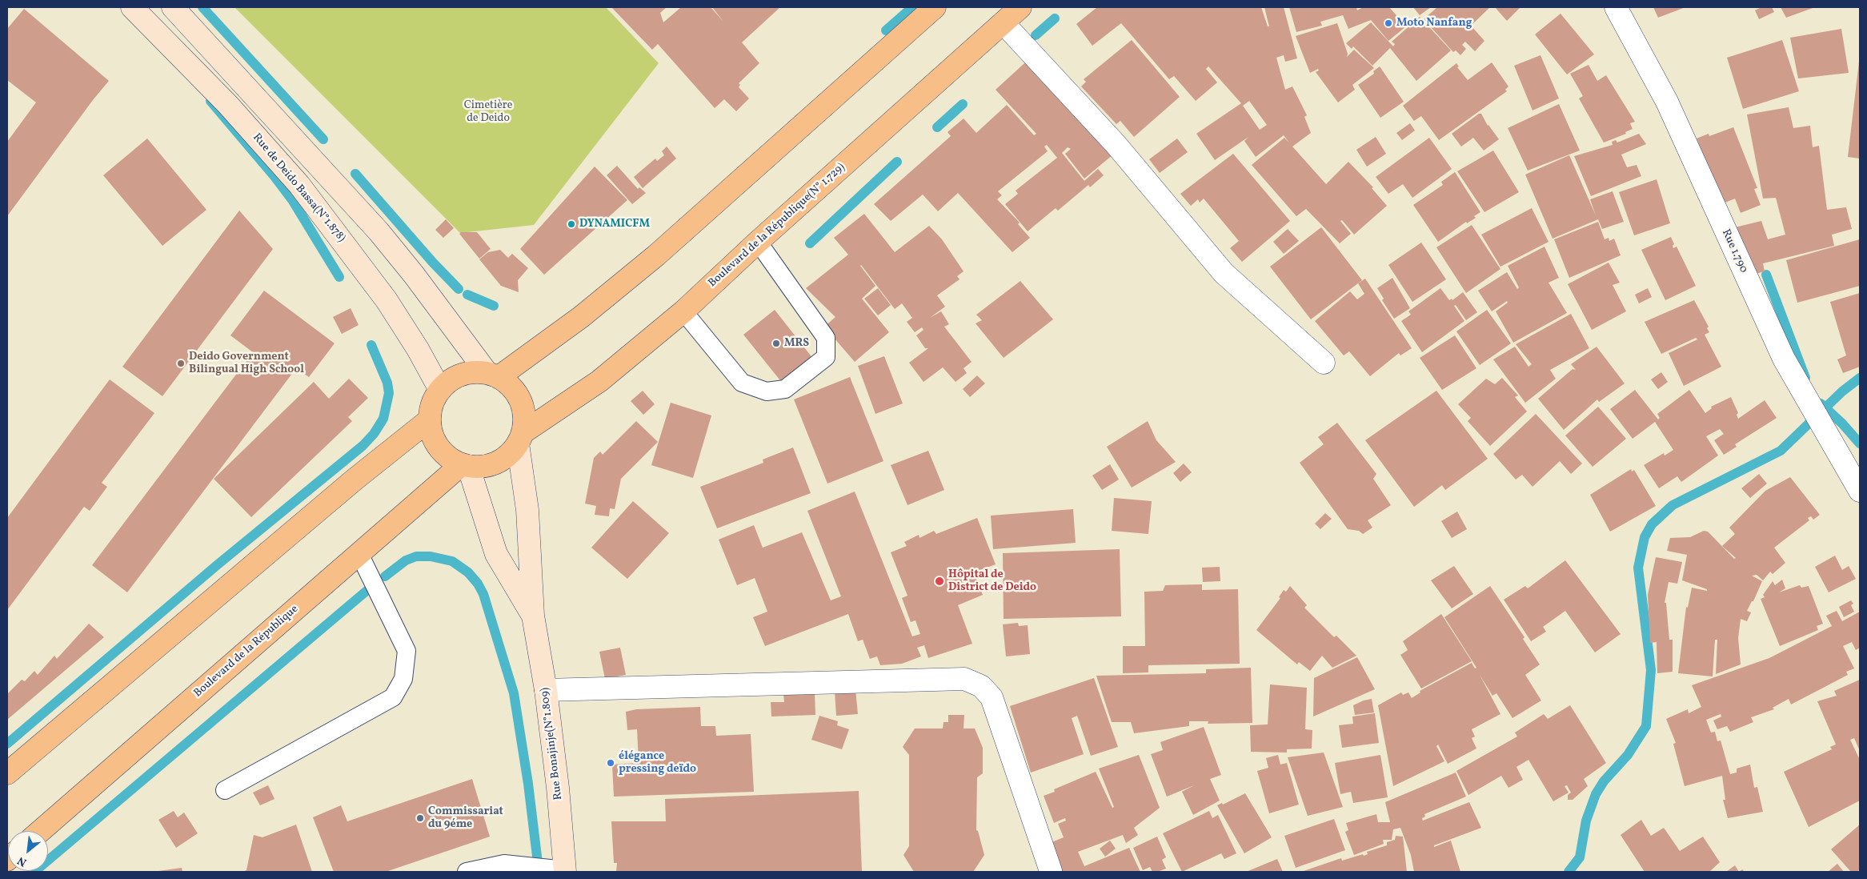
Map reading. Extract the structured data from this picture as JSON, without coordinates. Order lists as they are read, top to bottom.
{
  "streets": {
    "main road": [
      "Rue de Deido Bassa(N°1.878)",
      "Boulevard de la République(N° 1.729)",
      "Boulevard de la République",
      "Rue Bonajinje(N°1.809)"
    ],
    "street": ["Rue 1.790"]
  },
  "crossings": [
    ["Rue de Deido Bassa(N°1.878)", "Boulevard de la République(N° 1.729)"],
    ["Rue de Deido Bassa(N°1.878)", "Boulevard de la République"],
    ["Rue de Deido Bassa(N°1.878)", "Rue Bonajinje(N°1.809)"],
    ["Boulevard de la République(N° 1.729)", "Boulevard de la République"],
    ["Boulevard de la République(N° 1.729)", "Rue Bonajinje(N°1.809)"],
    ["Boulevard de la République", "Rue Bonajinje(N°1.809)"]
  ],
  "parks": ["Cimetière de Deido"],
  "places": [
    "Moto Nanfang",
    "DYNAMICFM",
    "MRS",
    "Deido Government Bilingual High School",
    "Hôpital de District de Deido",
    "élégance pressing deïdo",
    "Commissariat du 9éme"
  ],
  "north": "bottom left"
}
